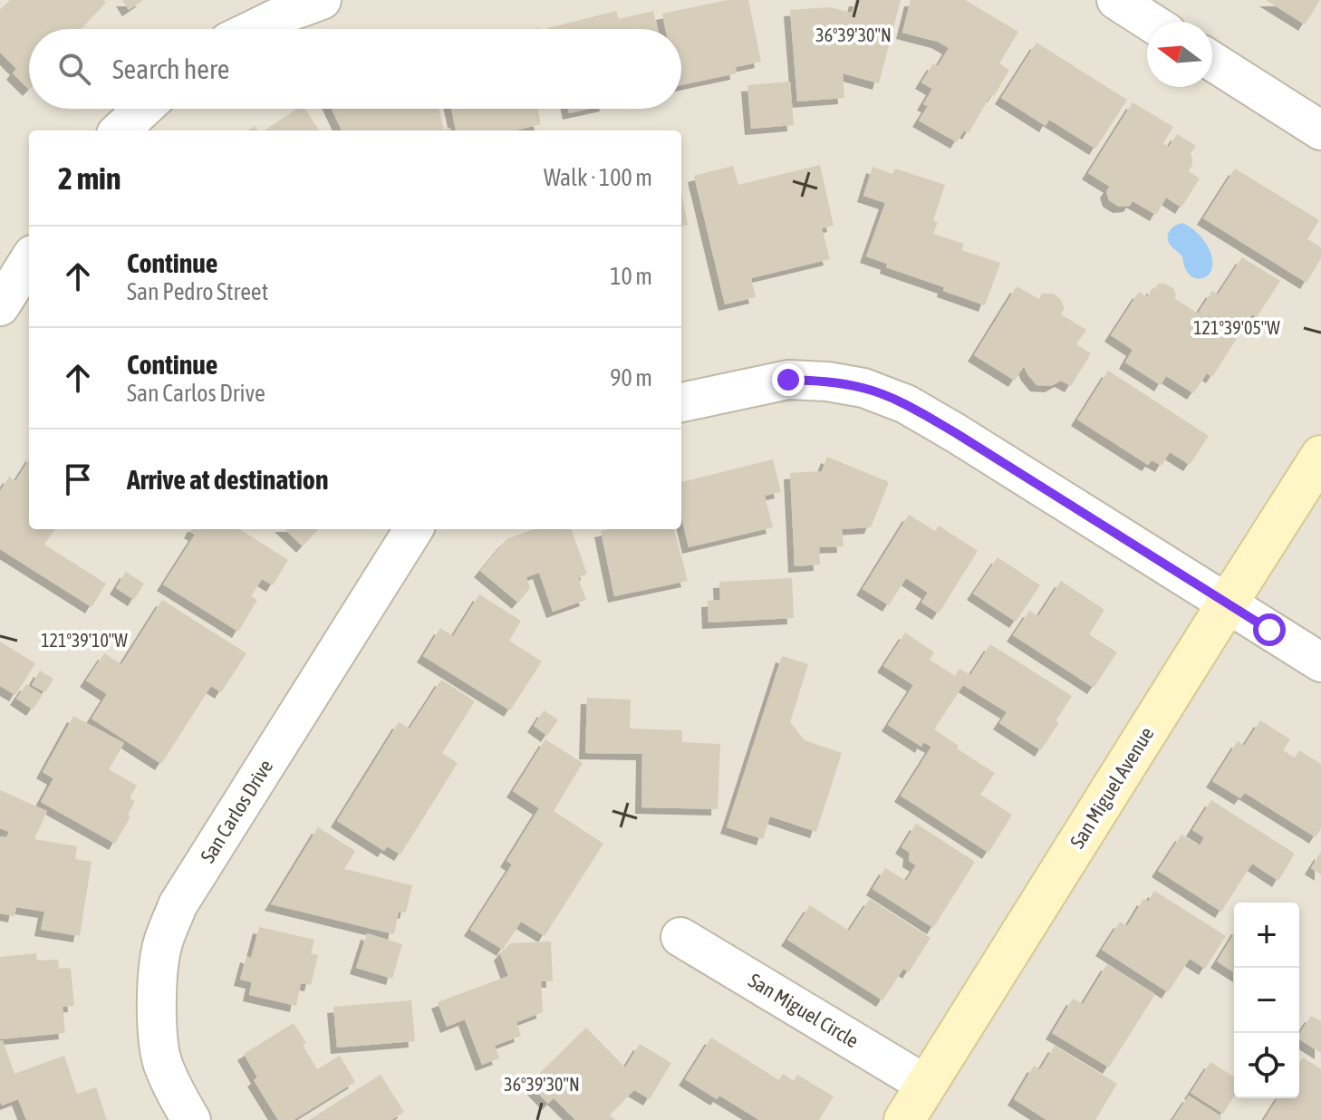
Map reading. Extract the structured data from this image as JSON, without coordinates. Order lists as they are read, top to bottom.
{
  "streets": {
    "street": ["San Miguel Avenue", "San Carlos Drive", "San Miguel Circle"]
  },
  "crossings": [
    ["San Miguel Avenue", "San Miguel Circle"]
  ],
  "north": "left",
  "page": {
    "search": "Search here",
    "heading": ["2 min", "Walk · 100 m"],
    "list": [
      ["Continue", "San Pedro Street", "10 m"],
      ["Continue", "San Carlos Drive", "90 m"],
      "Arrive at destination"
    ],
    "map_buttons": ["+", "−"]
  },
  "coordinates": ["36°39'30\"N", "121°39'05\"W", "121°39'10\"W"]
}
